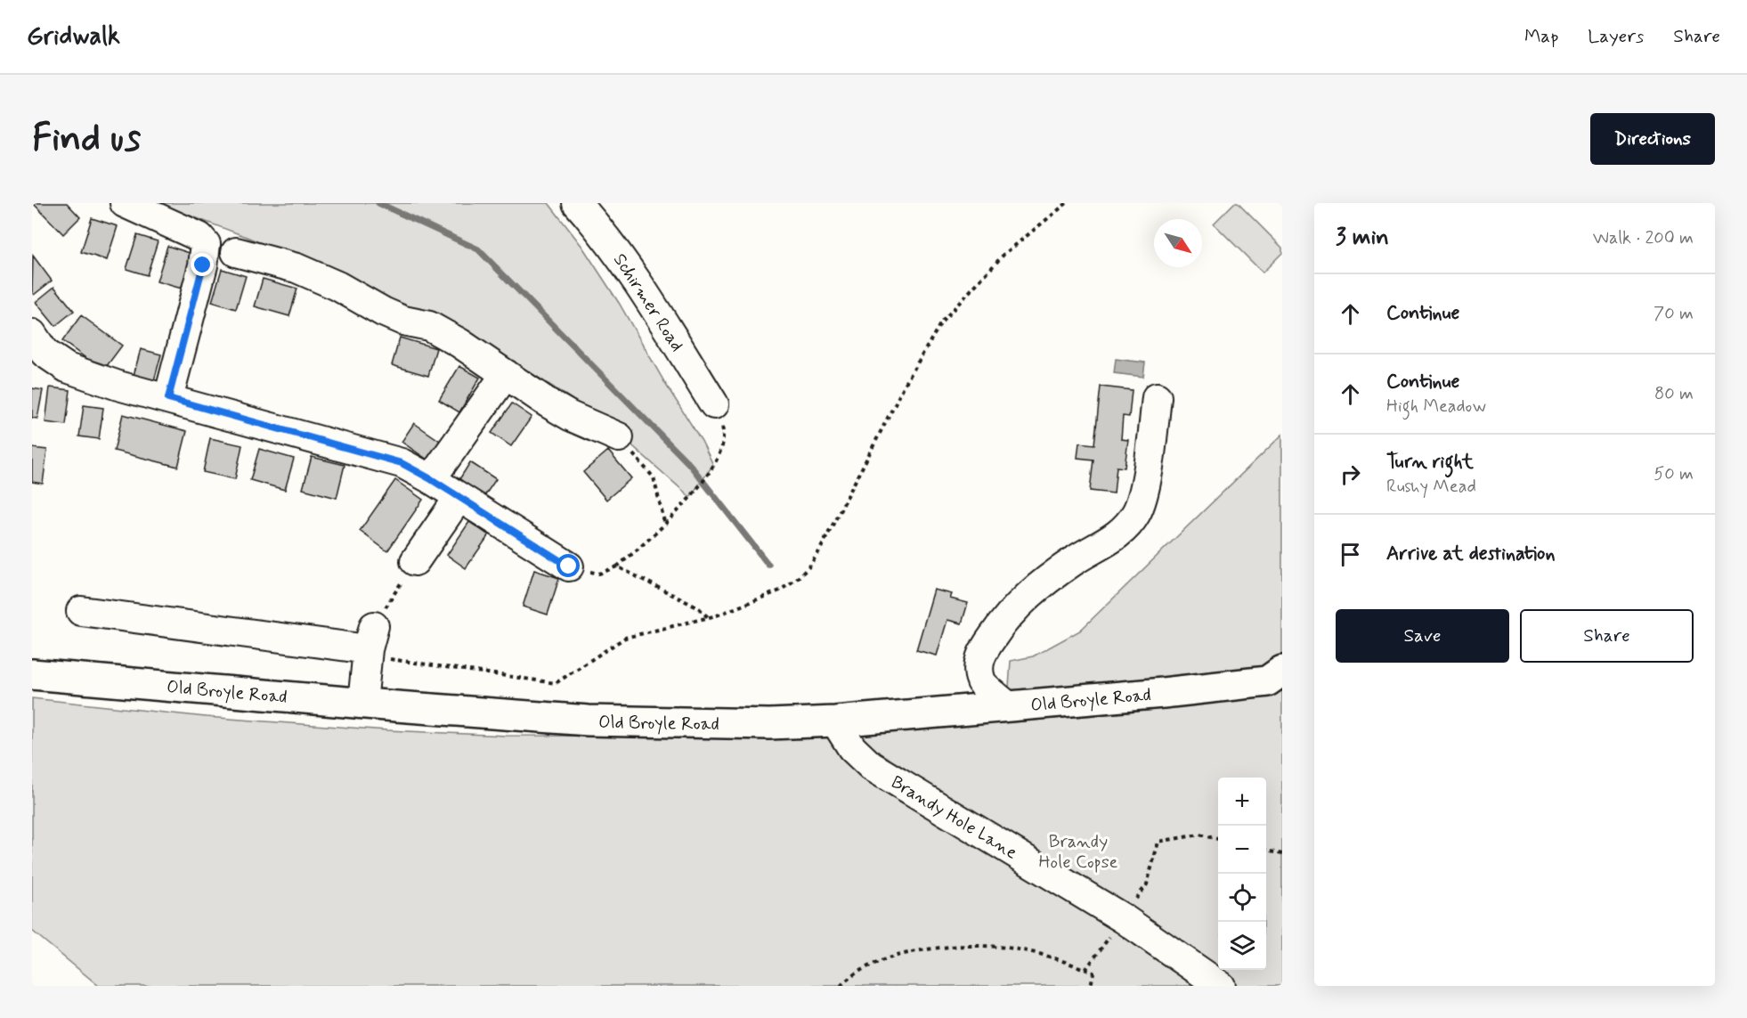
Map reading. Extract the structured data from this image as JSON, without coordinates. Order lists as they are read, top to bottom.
{
  "streets": {
    "main road": ["Old Broyle Road"],
    "street": ["Schirmer Road", "Brandy Hole Lane"]
  },
  "crossings": [
    ["Old Broyle Road", "Brandy Hole Lane"]
  ],
  "parks": ["Brandy Hole Copse"],
  "north": "bottom right",
  "page": {
    "header": "Gridwalk",
    "nav": ["Map", "Layers", "Share"],
    "buttons": [
      "Directions",
      ["Save", "Share"]
    ],
    "title": "Find us",
    "heading": ["3 min", "Walk · 200 m"],
    "list": [
      ["Continue", "70 m"],
      ["Continue", "High Meadow", "80 m"],
      ["Turn right", "Rushy Mead", "50 m"],
      "Arrive at destination"
    ],
    "map_buttons": ["+", "−"]
  }
}
